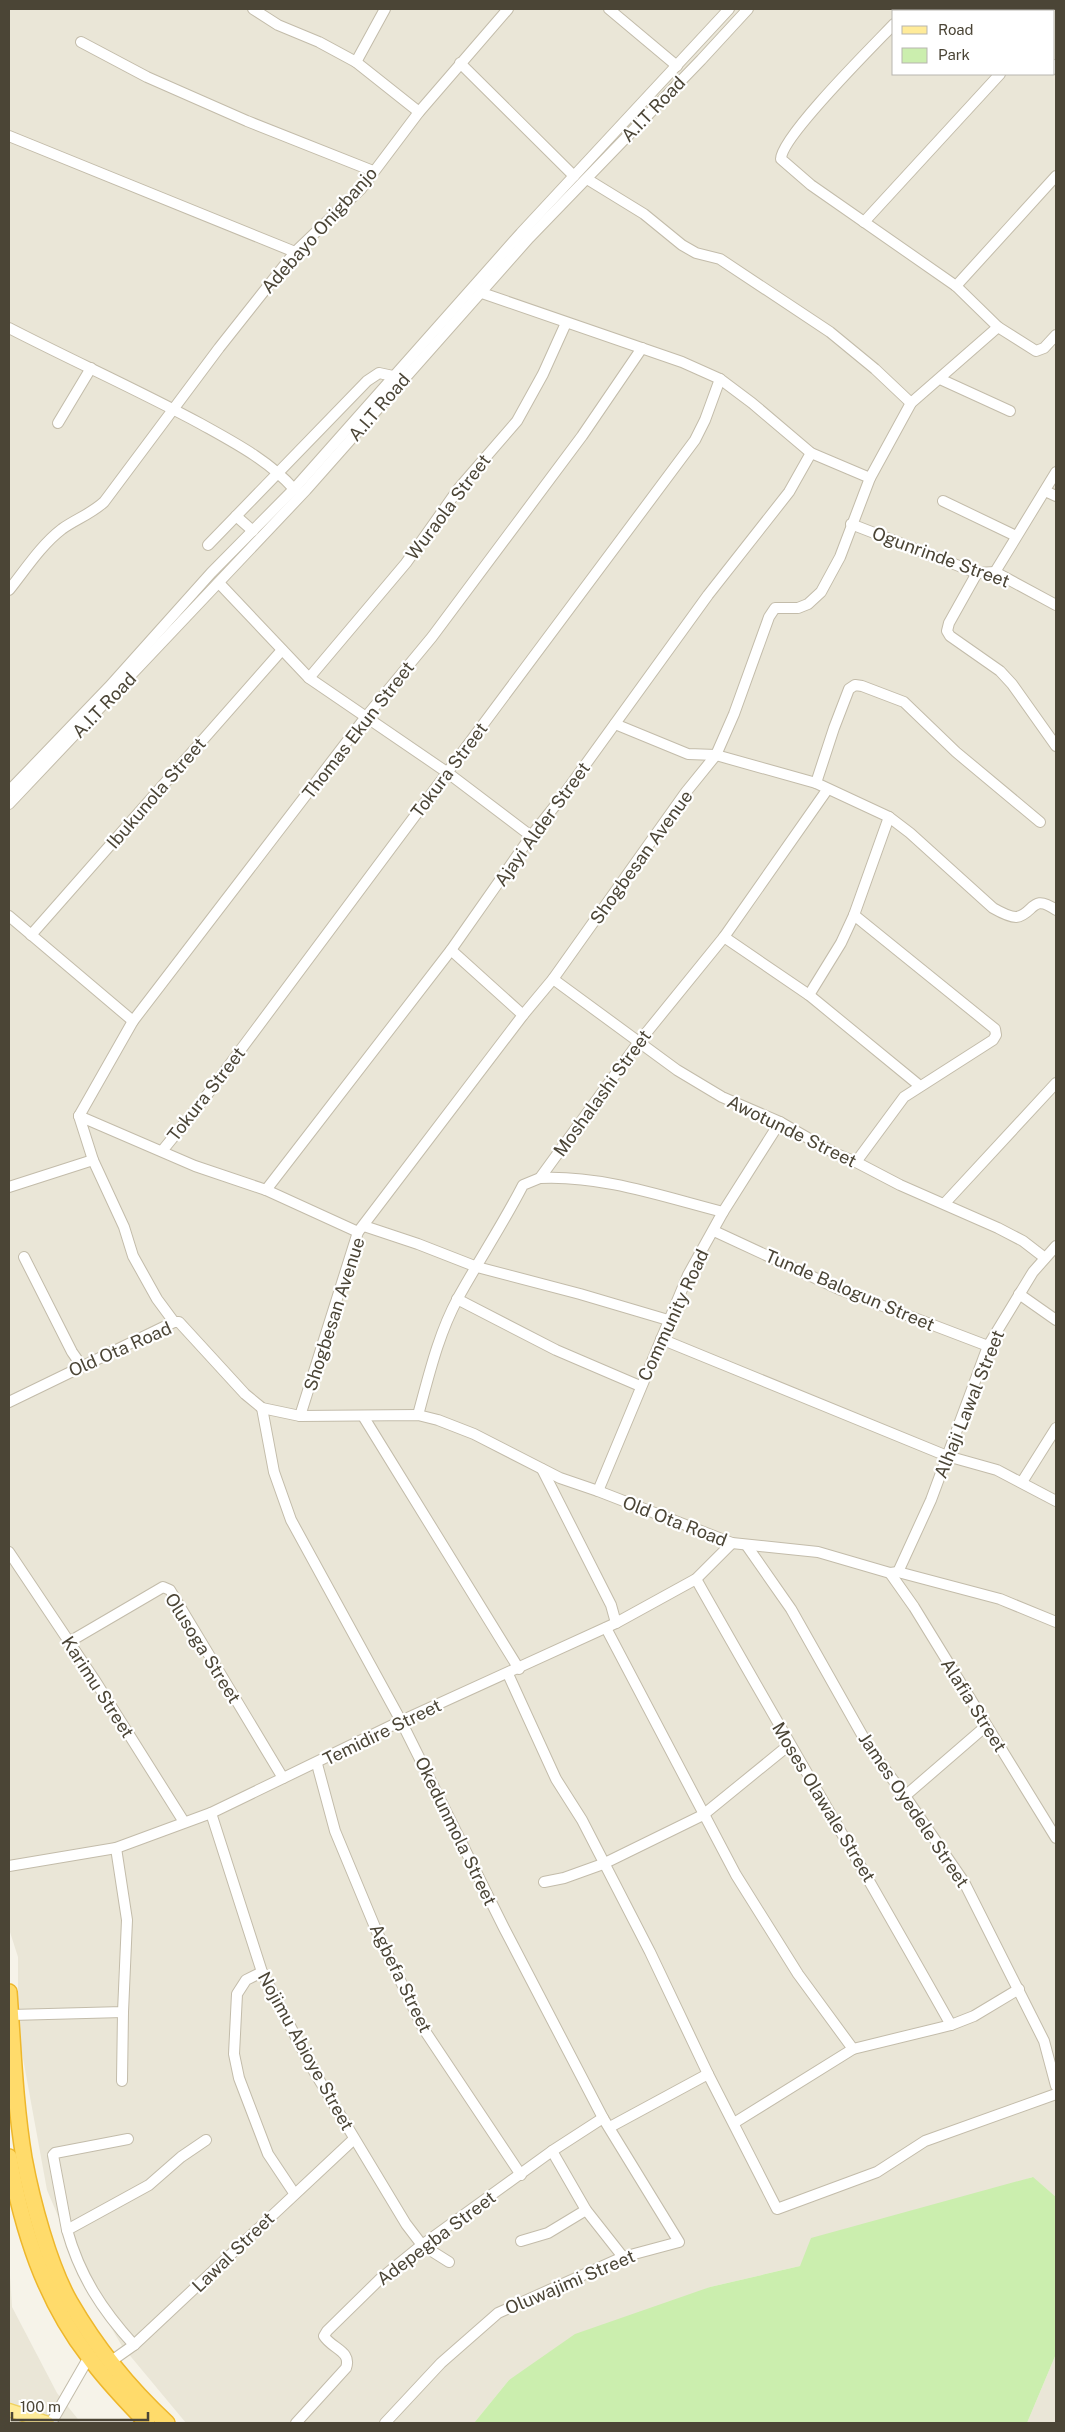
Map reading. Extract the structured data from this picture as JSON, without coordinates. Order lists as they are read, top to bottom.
{
  "streets": {
    "street": [
      "A.I.T Road",
      "Adebayo Onigbanjo",
      "Wuraola Street",
      "Ogunrinde Street",
      "Thomas Ekun Street",
      "Tokura Street",
      "Ibukunola Street",
      "Ajayi Alder Street",
      "Shogbesan Avenue",
      "Moshalashi Street",
      "Awotunde Street",
      "Tunde Balogun Street",
      "Community Road",
      "Old Ota Road",
      "Alhaji Lawal Street",
      "Olusoga Street",
      "Karimu Street",
      "Alafia Street",
      "Temidire Street",
      "Moses Olawale Street",
      "James Oyedele Street",
      "Okedunmola Street",
      "Agbefa Street",
      "Nojimu Abioye Street",
      "Adepegba Street",
      "Lawal Street",
      "Oluwajimi Street"
    ]
  },
  "crossings": [
    ["Ogunrinde Street", "Shogbesan Avenue"],
    ["Shogbesan Avenue", "Awotunde Street"],
    ["Shogbesan Avenue", "Old Ota Road"],
    ["Moshalashi Street", "Awotunde Street"],
    ["Moshalashi Street", "Old Ota Road"],
    ["Awotunde Street", "Community Road"],
    ["Awotunde Street", "Alhaji Lawal Street"],
    ["Tunde Balogun Street", "Community Road"],
    ["Tunde Balogun Street", "Alhaji Lawal Street"],
    ["Community Road", "Old Ota Road"],
    ["Old Ota Road", "Alhaji Lawal Street"],
    ["Old Ota Road", "Alafia Street"],
    ["Old Ota Road", "Temidire Street"],
    ["Old Ota Road", "James Oyedele Street"],
    ["Old Ota Road", "Okedunmola Street"],
    ["Alhaji Lawal Street", "Alafia Street"],
    ["Olusoga Street", "Karimu Street"],
    ["Olusoga Street", "Temidire Street"],
    ["Karimu Street", "Temidire Street"],
    ["Temidire Street", "Moses Olawale Street"],
    ["Temidire Street", "Okedunmola Street"],
    ["Temidire Street", "Agbefa Street"],
    ["Temidire Street", "Nojimu Abioye Street"],
    ["Okedunmola Street", "Adepegba Street"],
    ["Okedunmola Street", "Oluwajimi Street"],
    ["Agbefa Street", "Adepegba Street"],
    ["Nojimu Abioye Street", "Adepegba Street"],
    ["Nojimu Abioye Street", "Lawal Street"]
  ],
  "legend": ["Road", "Park"],
  "scale_bar": "100 m"
}
